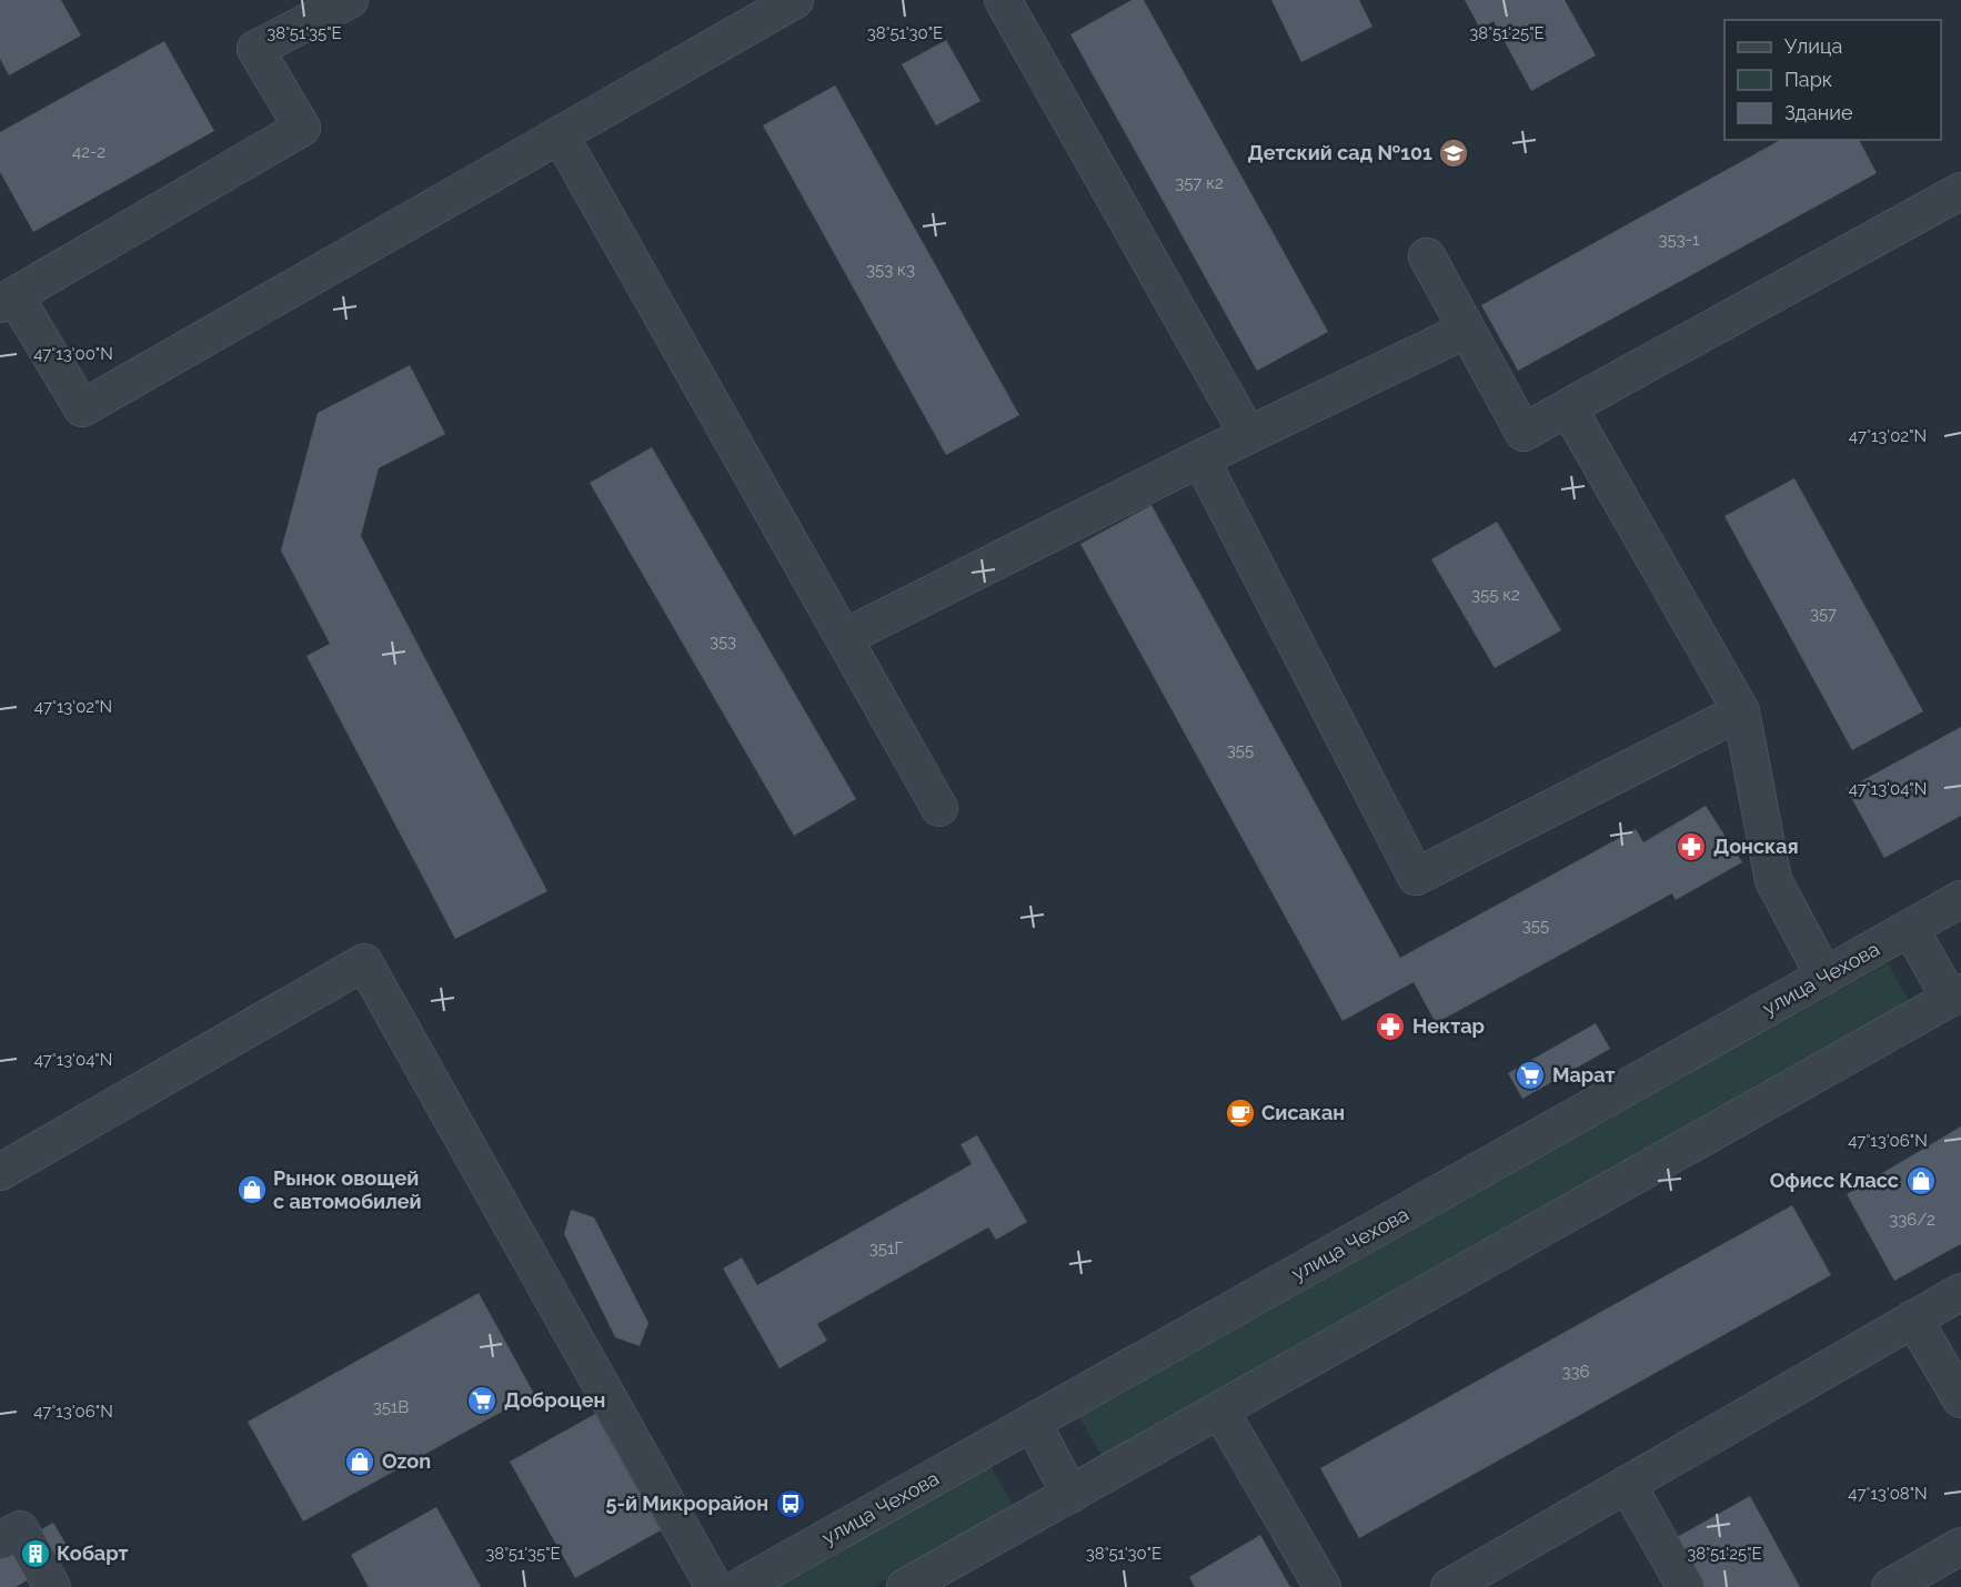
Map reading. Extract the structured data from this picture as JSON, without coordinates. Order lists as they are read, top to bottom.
{
  "streets": {
    "street": ["улица Чехова"]
  },
  "places": {
    "school or university": ["Детский сад №101"],
    "pharmacy": ["Донская", "Нектар"],
    "supermarket": ["Марат", "Доброцен"],
    "cafe": ["Сисакан"],
    "shop": ["Офисс Класс", "Рынок овощей с автомобилей", "Ozon"],
    "bus stop": ["5-й Микрорайон"],
    "building": ["Кобарт"]
  },
  "house_numbers": [
    "42-2",
    "357 к2",
    "353-1",
    "353 к3",
    "355 к2",
    "357",
    "353",
    "355",
    "355",
    "336/2",
    "351Г",
    "336",
    "351В"
  ],
  "legend": ["Улица", "Парк", "Здание"],
  "coordinates": [
    "38°51'35\"E",
    "38°51'30\"E",
    "38°51'25\"E",
    "47°13'00\"N",
    "47°13'02\"N",
    "47°13'04\"N",
    "47°13'06\"N",
    "47°13'08\"N"
  ]
}
